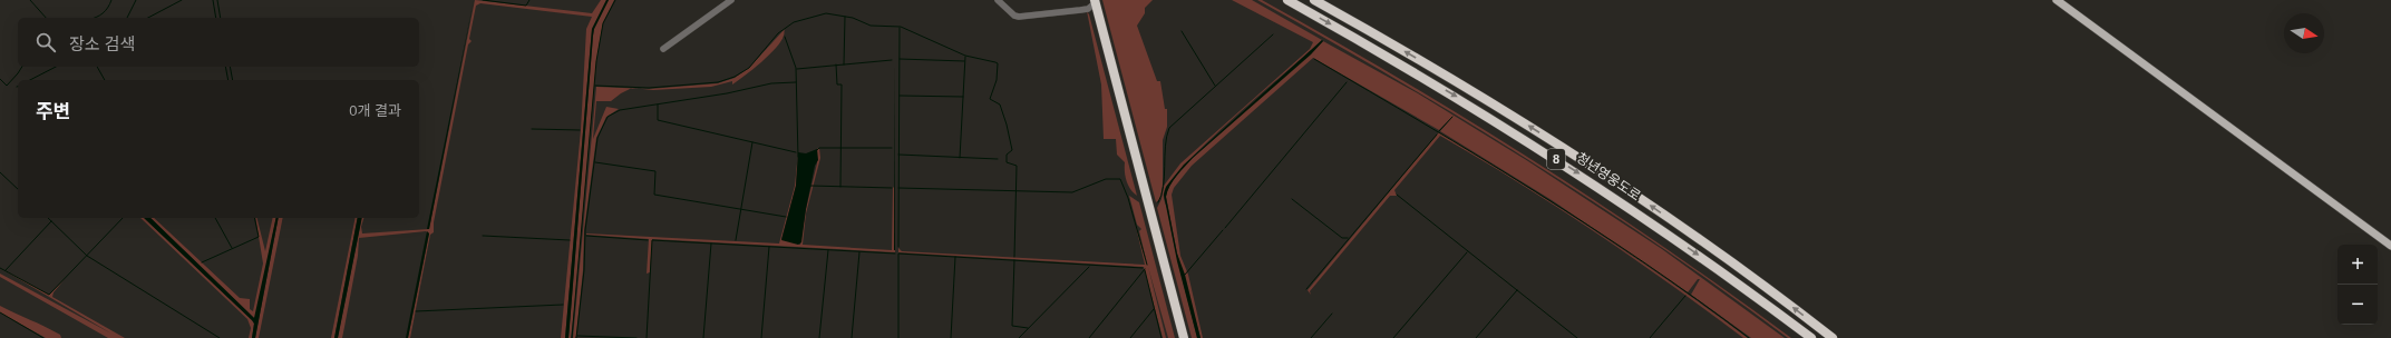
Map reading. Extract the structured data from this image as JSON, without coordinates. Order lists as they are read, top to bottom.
{
  "streets": {
    "highway": ["8", "청년영웅도로"]
  },
  "north": "right",
  "page": {
    "search": "장소 검색",
    "heading": ["주변", "0개 결과"],
    "map_buttons": ["+", "−"]
  }
}
